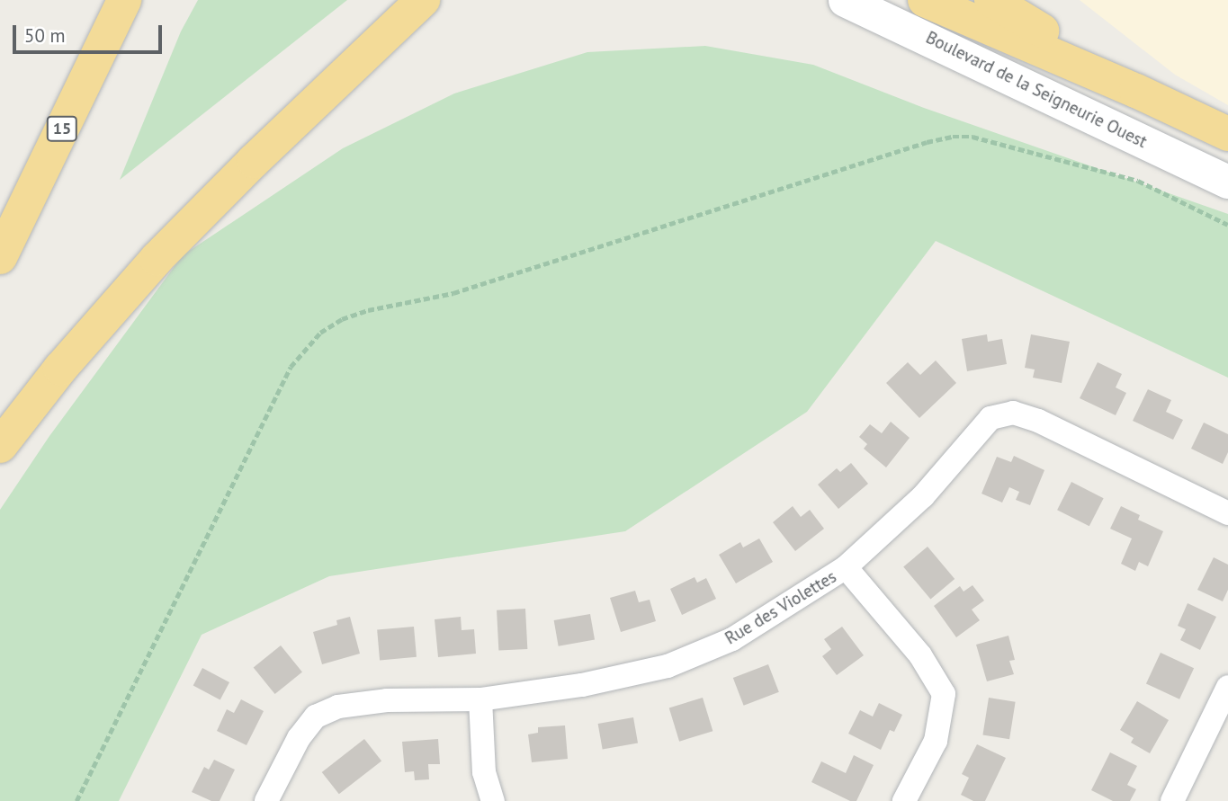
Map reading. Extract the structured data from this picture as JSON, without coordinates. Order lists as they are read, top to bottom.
{
  "streets": {
    "highway": ["15"],
    "main road": ["Boulevard de la Seigneurie Ouest"],
    "street": ["Rue des Violettes"]
  },
  "scale_bar": "50 m"
}
